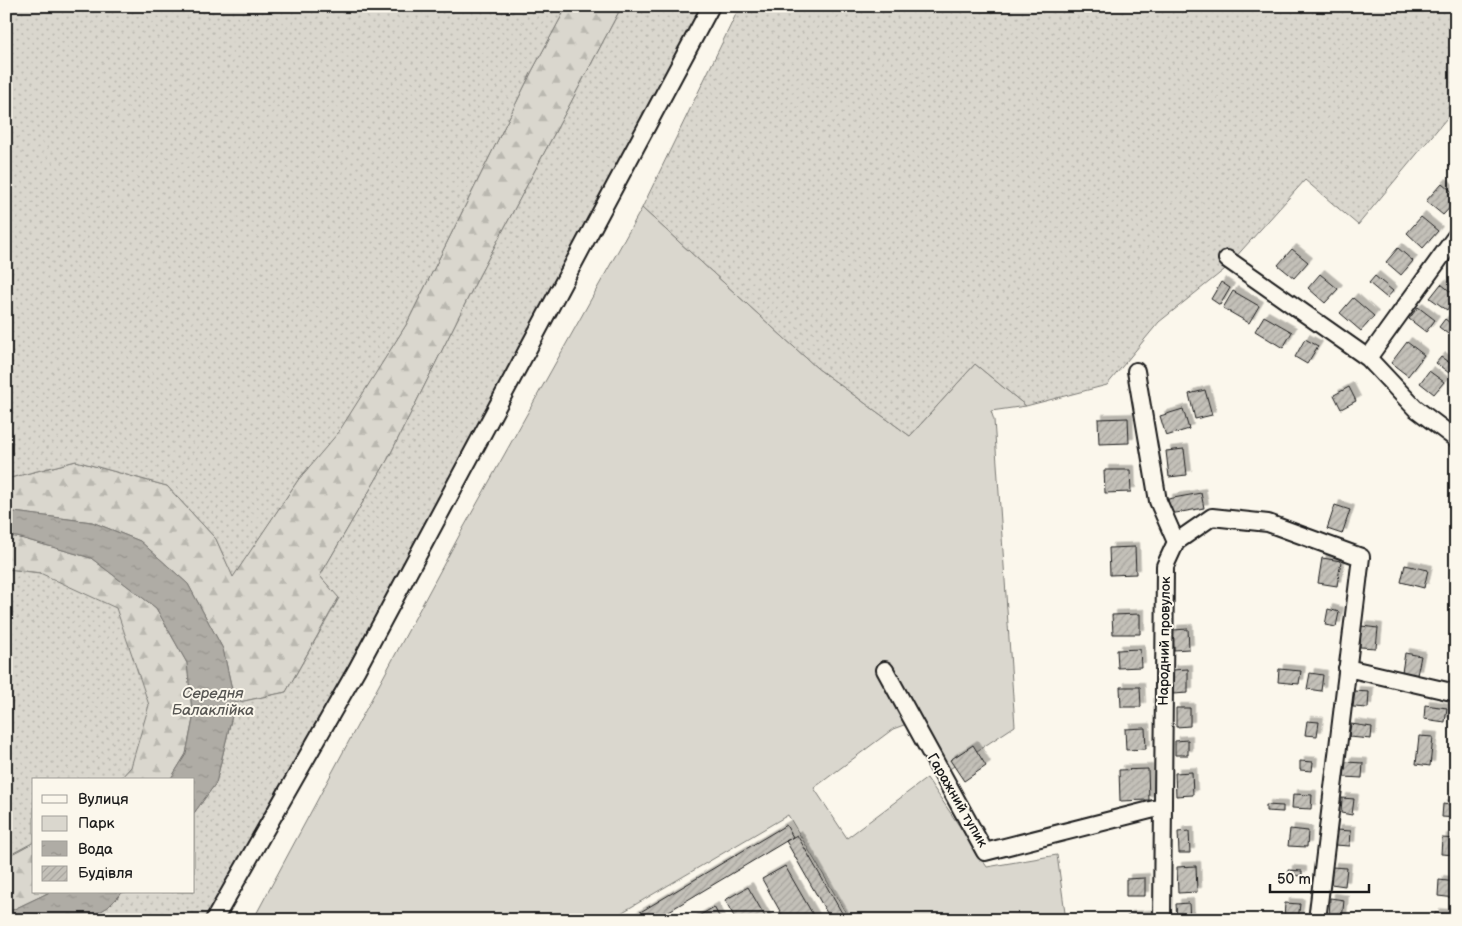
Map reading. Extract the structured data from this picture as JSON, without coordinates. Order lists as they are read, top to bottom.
{
  "streets": {
    "street": ["Народний провулок", "Гаражний тупик"]
  },
  "crossings": [
    ["Народний провулок", "Гаражний тупик"]
  ],
  "water": ["Середня Балаклійка"],
  "legend": [
    "Вулиця",
    "Парк",
    "Вода",
    "Будівля"
  ],
  "scale_bar": "50 m"
}
